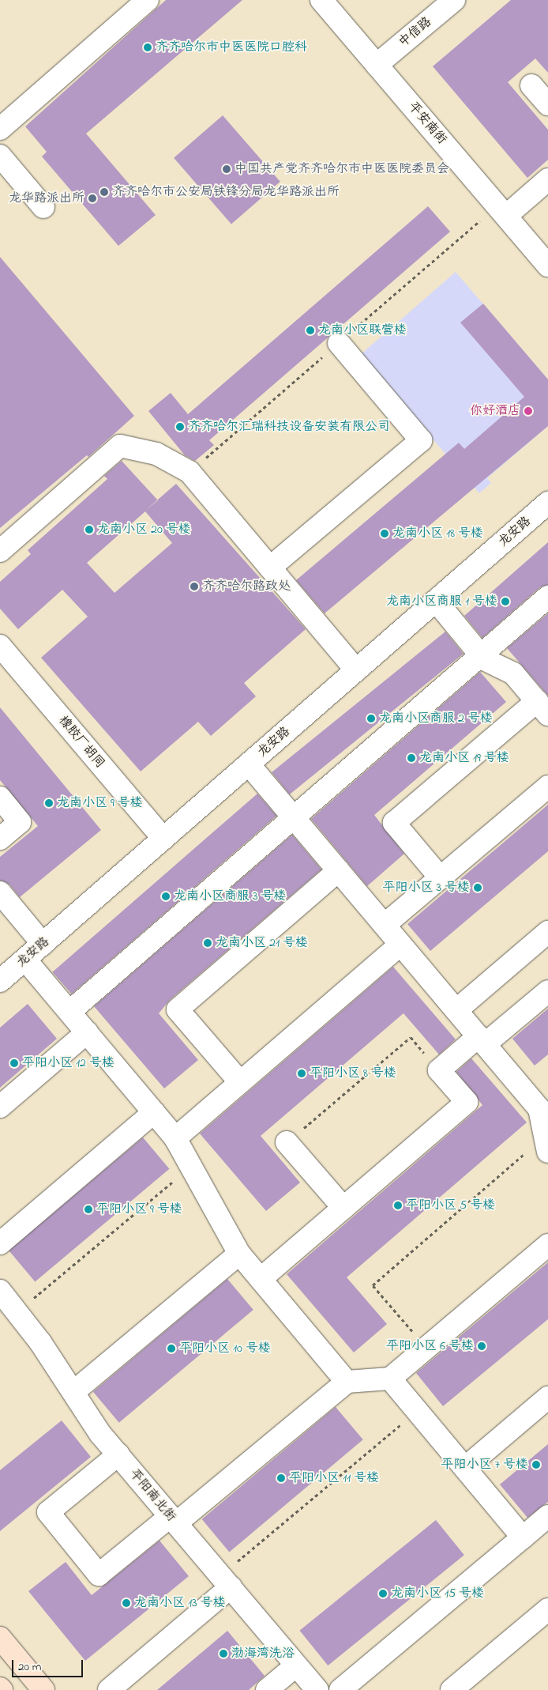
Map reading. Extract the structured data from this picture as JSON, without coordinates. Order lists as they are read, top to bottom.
{
  "streets": {
    "street": [
      "中信路",
      "平安南街",
      "龙安路",
      "橡胶厂胡同",
      "平阳南北街"
    ]
  },
  "crossings": [
    ["中信路", "平安南街"],
    ["龙安路", "橡胶厂胡同"]
  ],
  "places": [
    "齐齐哈尔市中医医院口腔科",
    "中国共产党齐齐哈尔市中医医院委员会",
    "齐齐哈尔市公安局铁锋分局龙华路派出所",
    "龙华路派出所",
    "龙南小区联营楼",
    "你好酒店",
    "齐齐哈尔汇瑞科技设备安装有限公司",
    "龙南小区 20 号楼",
    "龙南小区 18 号楼",
    "齐齐哈尔路政处",
    "龙南小区商服 1 号楼",
    "龙南小区商服 2 号楼",
    "龙南小区 19 号楼",
    "龙南小区 9 号楼",
    "平阳小区 3 号楼",
    "龙南小区商服 3 号楼",
    "龙南小区 21 号楼",
    "平阳小区 12 号楼",
    "平阳小区 8 号楼",
    "平阳小区 5 号楼",
    "平阳小区 9 号楼",
    "平阳小区 6 号楼",
    "平阳小区 10 号楼",
    "平阳小区 7 号楼",
    "平阳小区 11 号楼",
    "龙南小区 15 号楼",
    "龙南小区 13 号楼",
    "渤海湾洗浴"
  ],
  "scale_bar": "20 m"
}
